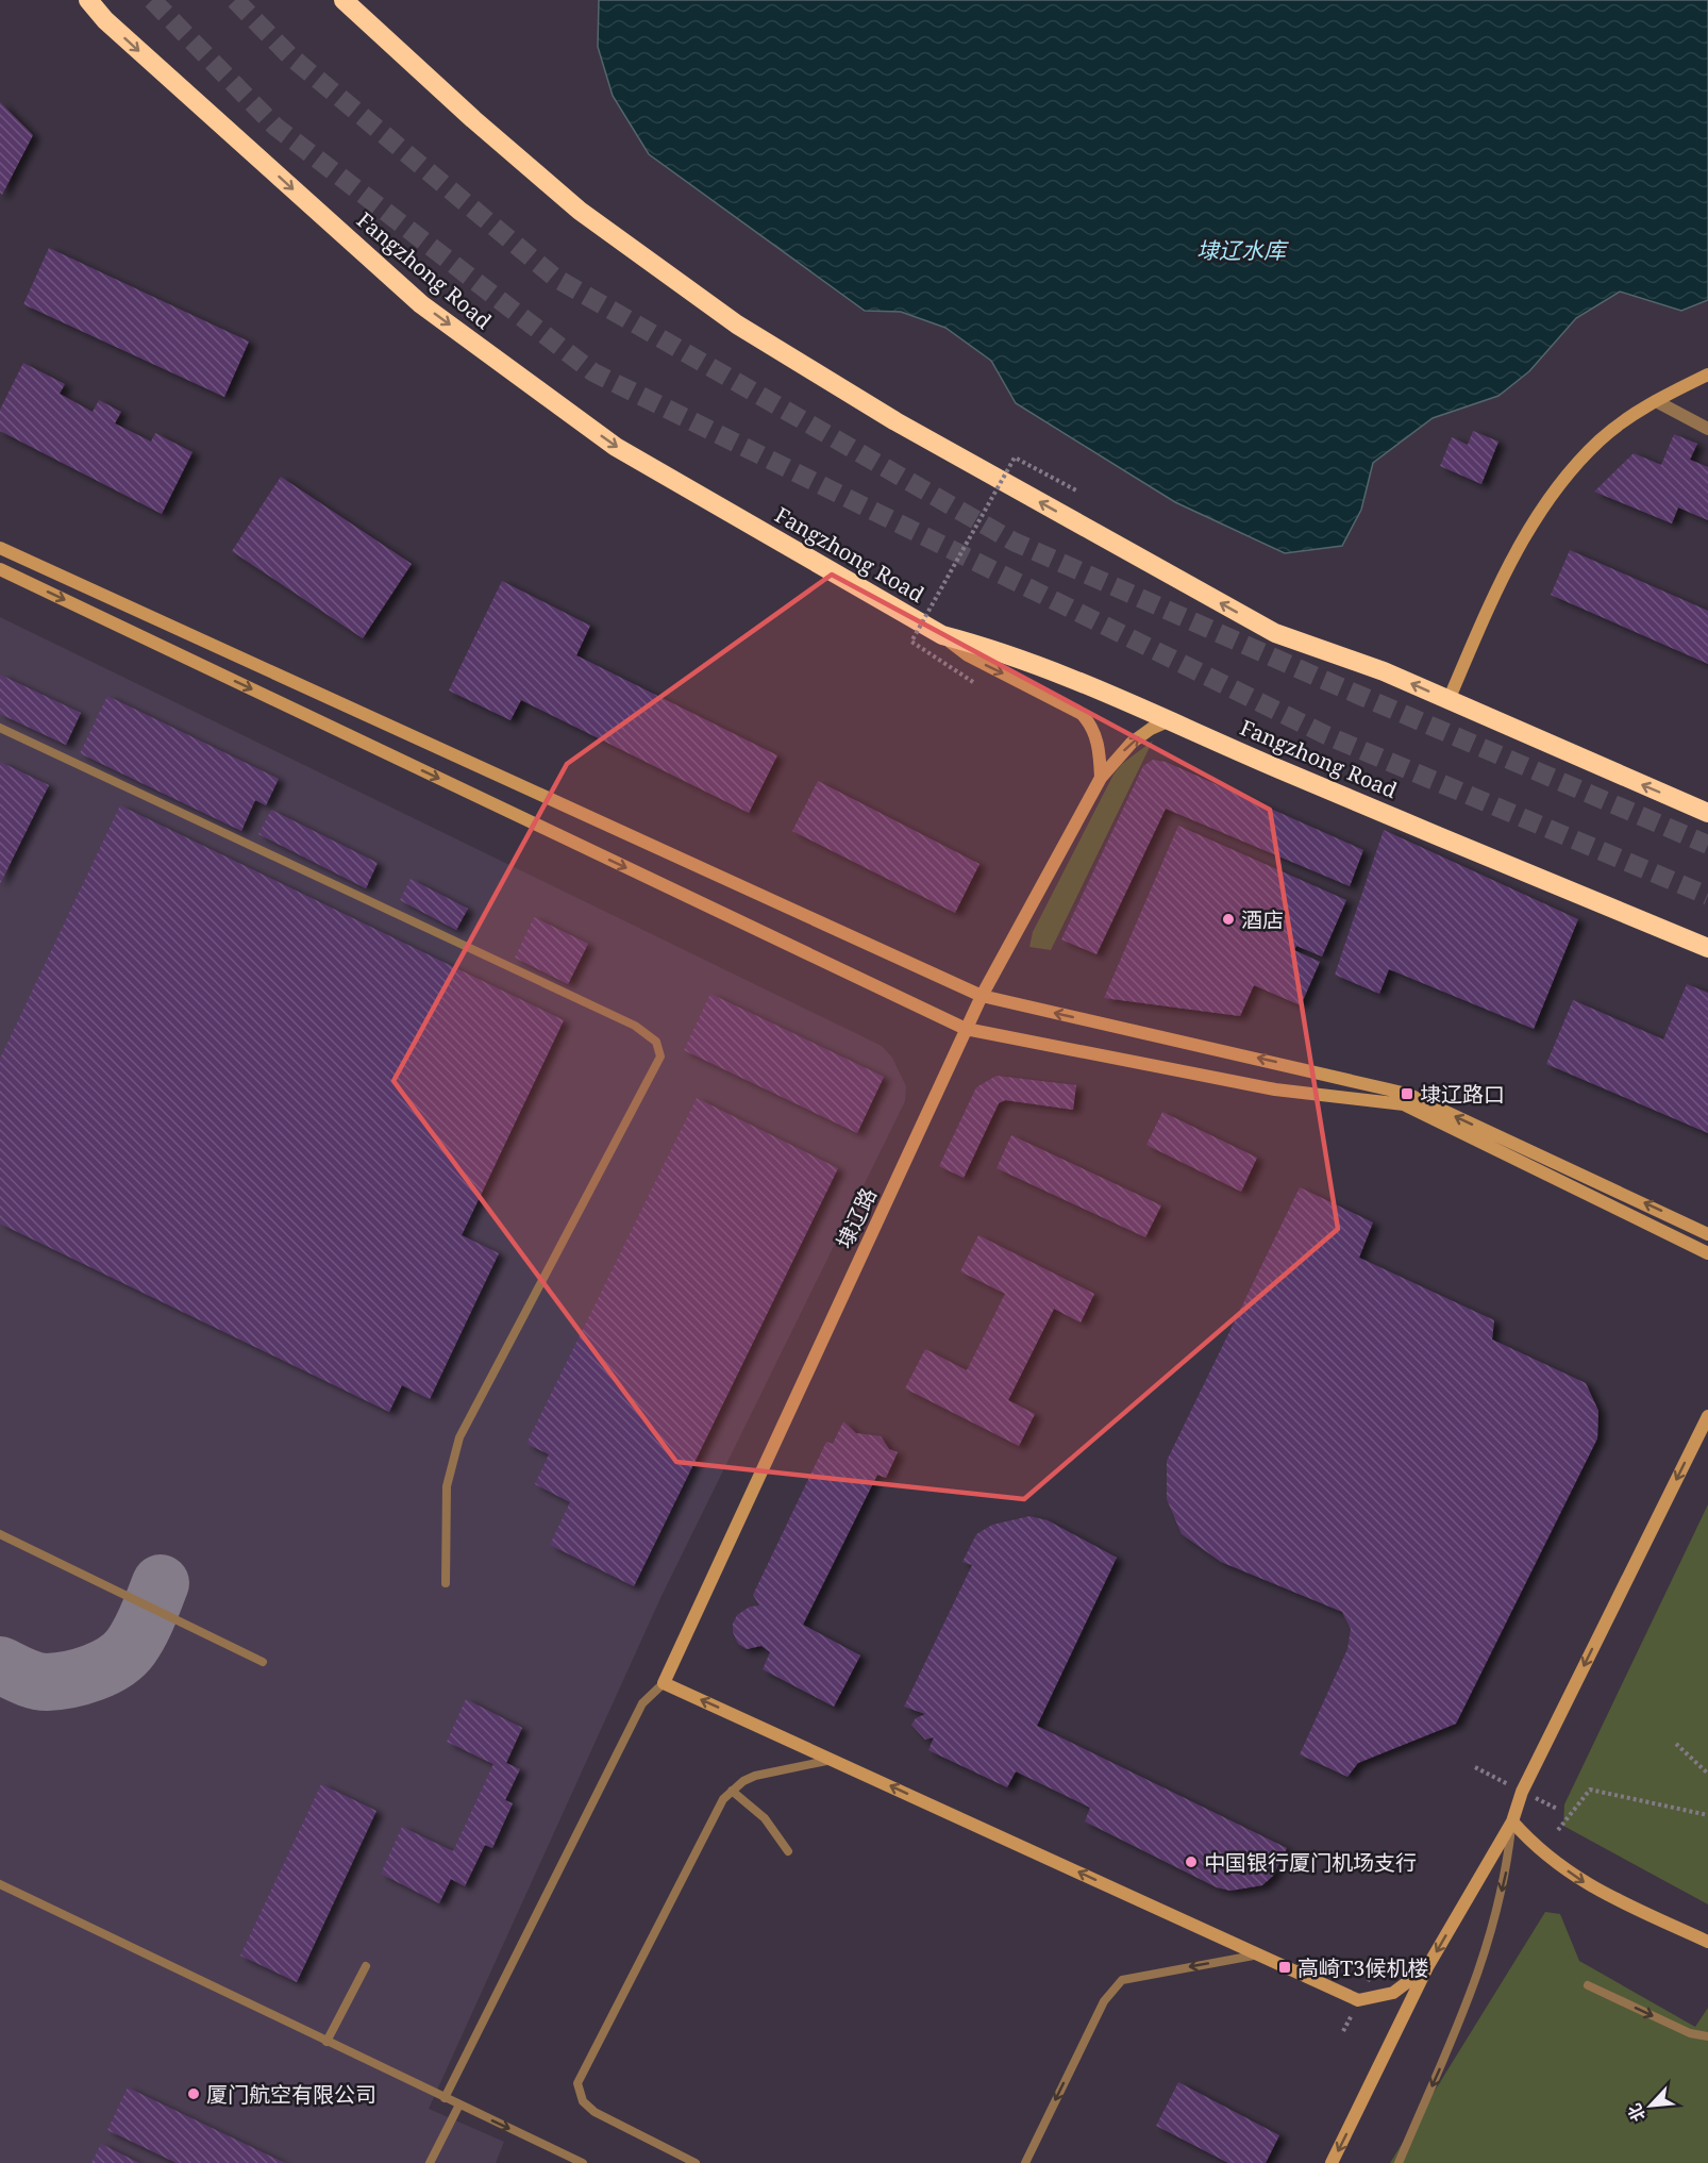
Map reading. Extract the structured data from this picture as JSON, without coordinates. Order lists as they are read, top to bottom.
{
  "streets": {
    "highway": ["Fangzhong Road"],
    "main road": ["埭辽路"]
  },
  "crossings": [
    ["Fangzhong Road", "埭辽路"]
  ],
  "water": ["埭辽水库"],
  "places": {
    "other": ["酒店", "中国银行厦门机场支行", "厦门航空有限公司"],
    "transit": ["埭辽路口", "高崎T3候机楼"]
  },
  "north": "bottom left"
}
